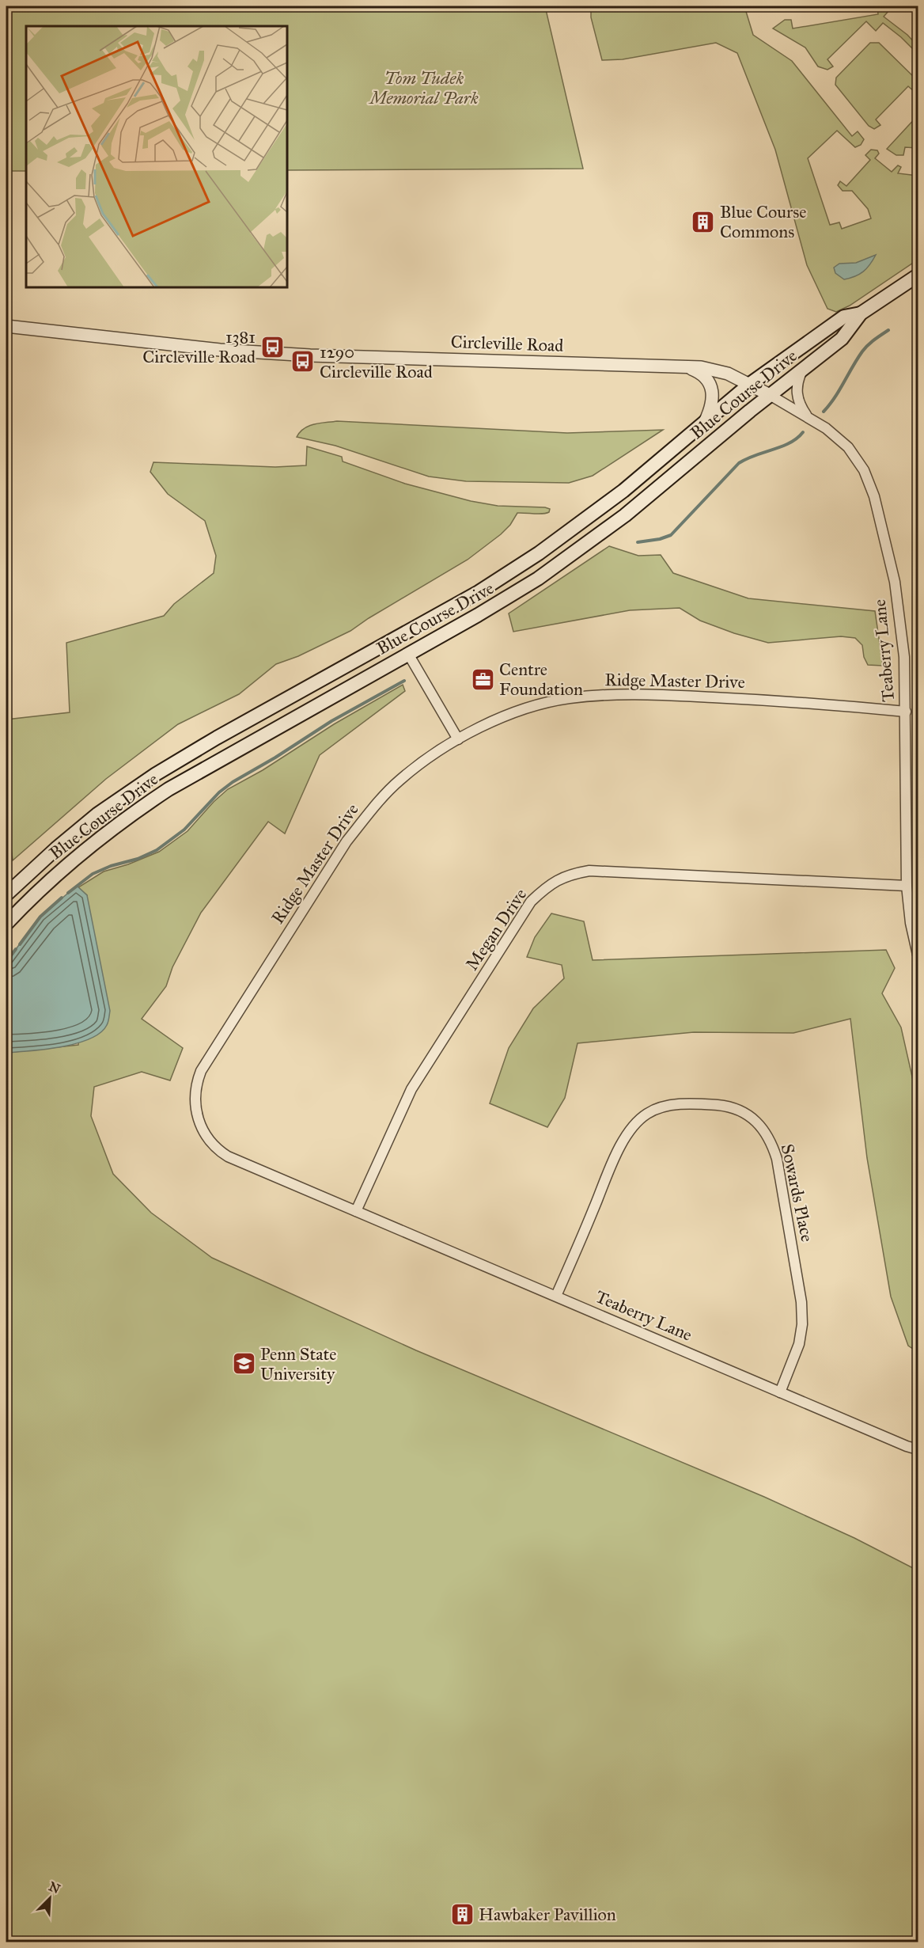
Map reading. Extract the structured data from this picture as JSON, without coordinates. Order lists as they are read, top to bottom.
{
  "streets": {
    "main road": ["Blue Course Drive"],
    "street": [
      "Circleville Road",
      "Teaberry Lane",
      "Ridge Master Drive",
      "Megan Drive",
      "Sowards Place"
    ]
  },
  "crossings": [
    ["Circleville Road", "Blue Course Drive"],
    ["Circleville Road", "Teaberry Lane"],
    ["Blue Course Drive", "Teaberry Lane"],
    ["Teaberry Lane", "Ridge Master Drive"],
    ["Teaberry Lane", "Megan Drive"],
    ["Teaberry Lane", "Sowards Place"],
    ["Ridge Master Drive", "Megan Drive"]
  ],
  "parks": ["Tom Tudek Memorial Park"],
  "places": {
    "building": ["Blue Course Commons", "Hawbaker Pavillion"],
    "bus stop": ["1381 Circleville Road", "1290 Circleville Road"],
    "office": ["Centre Foundation"],
    "school or university": ["Penn State University"]
  },
  "north": "top right"
}
